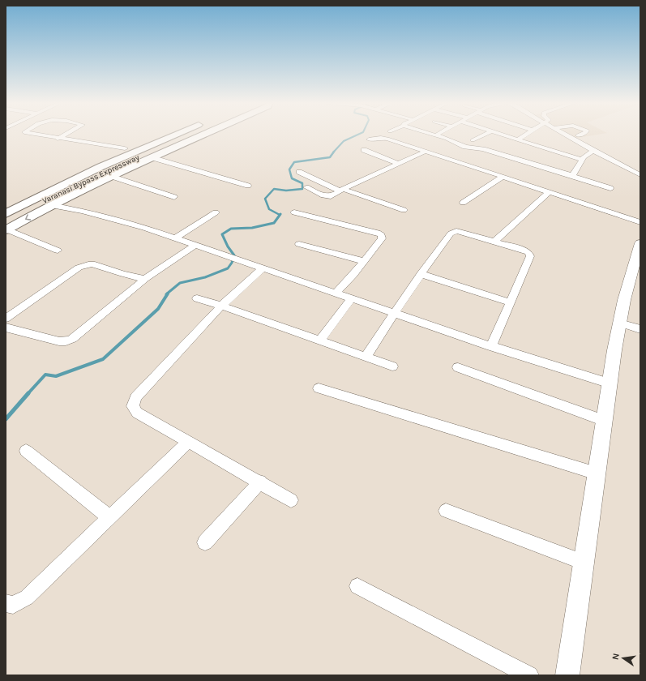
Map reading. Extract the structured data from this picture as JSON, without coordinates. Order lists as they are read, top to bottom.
{
  "streets": {
    "highway": ["Varanasi Bypass Expressway"]
  },
  "north": "left"
}
